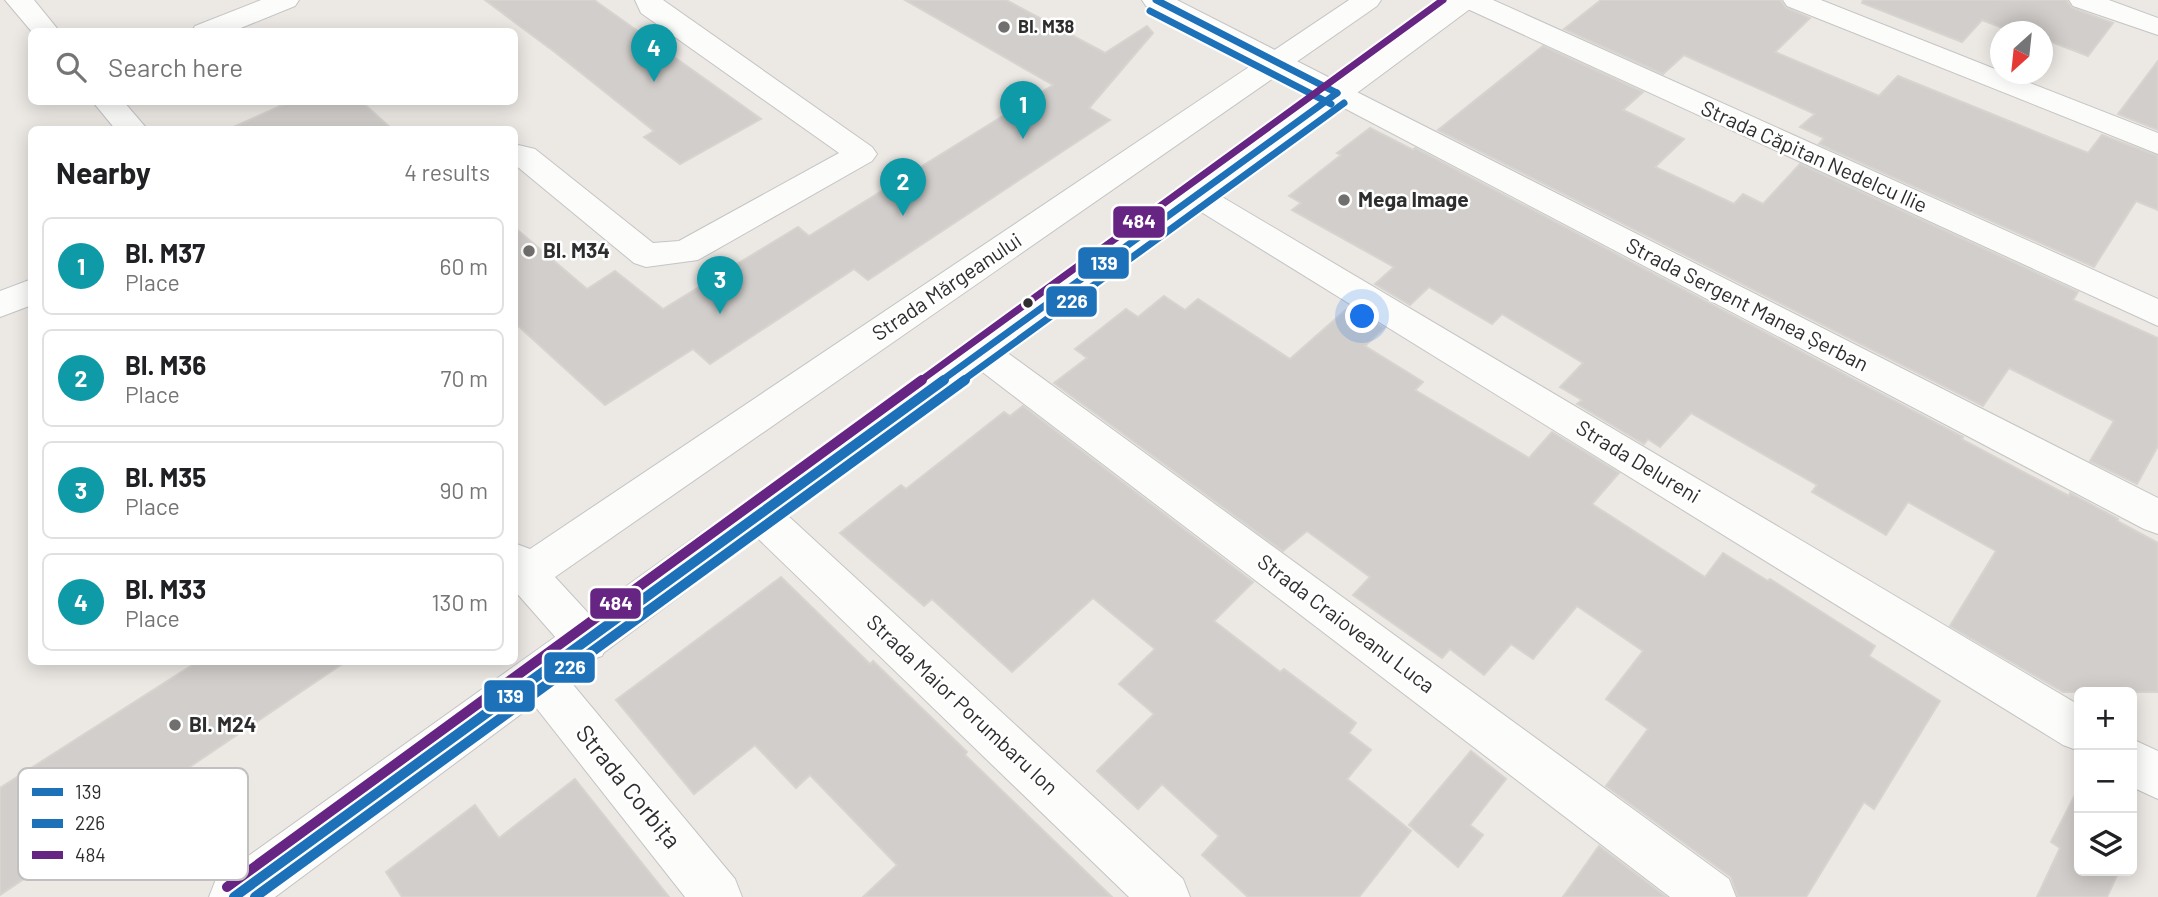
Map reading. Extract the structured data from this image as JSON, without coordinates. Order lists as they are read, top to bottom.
{
  "streets": {
    "street": [
      "Strada Căpitan Nedelcu Ilie",
      "Strada Mărgeanului",
      "Strada Sergent Manea Șerban",
      "Strada Delureni",
      "Strada Craioveanu Luca",
      "Strada Maior Porumbaru Ion",
      "Strada Corbița"
    ]
  },
  "crossings": [
    ["Strada Mărgeanului", "Strada Sergent Manea Șerban"]
  ],
  "places": [
    "Bl. M38",
    "Mega Image",
    "Bl. M34",
    "Bl. M24"
  ],
  "lines": ["transit line 139", "transit line 484", "transit line 226"],
  "legend": ["139", "226", "484"],
  "north": "bottom left",
  "page": {
    "pins": [
      "4",
      "1",
      "2",
      "3"
    ],
    "search": "Search here",
    "heading": ["Nearby", "4 results"],
    "list": [
      {
        "mark": "1",
        "name": "Bl. M37",
        "note": "Place",
        "value": "60 m"
      },
      {
        "mark": "2",
        "name": "Bl. M36",
        "note": "Place",
        "value": "70 m"
      },
      {
        "mark": "3",
        "name": "Bl. M35",
        "note": "Place",
        "value": "90 m"
      },
      {
        "mark": "4",
        "name": "Bl. M33",
        "note": "Place",
        "value": "130 m"
      }
    ],
    "map_buttons": ["+", "−"]
  }
}
